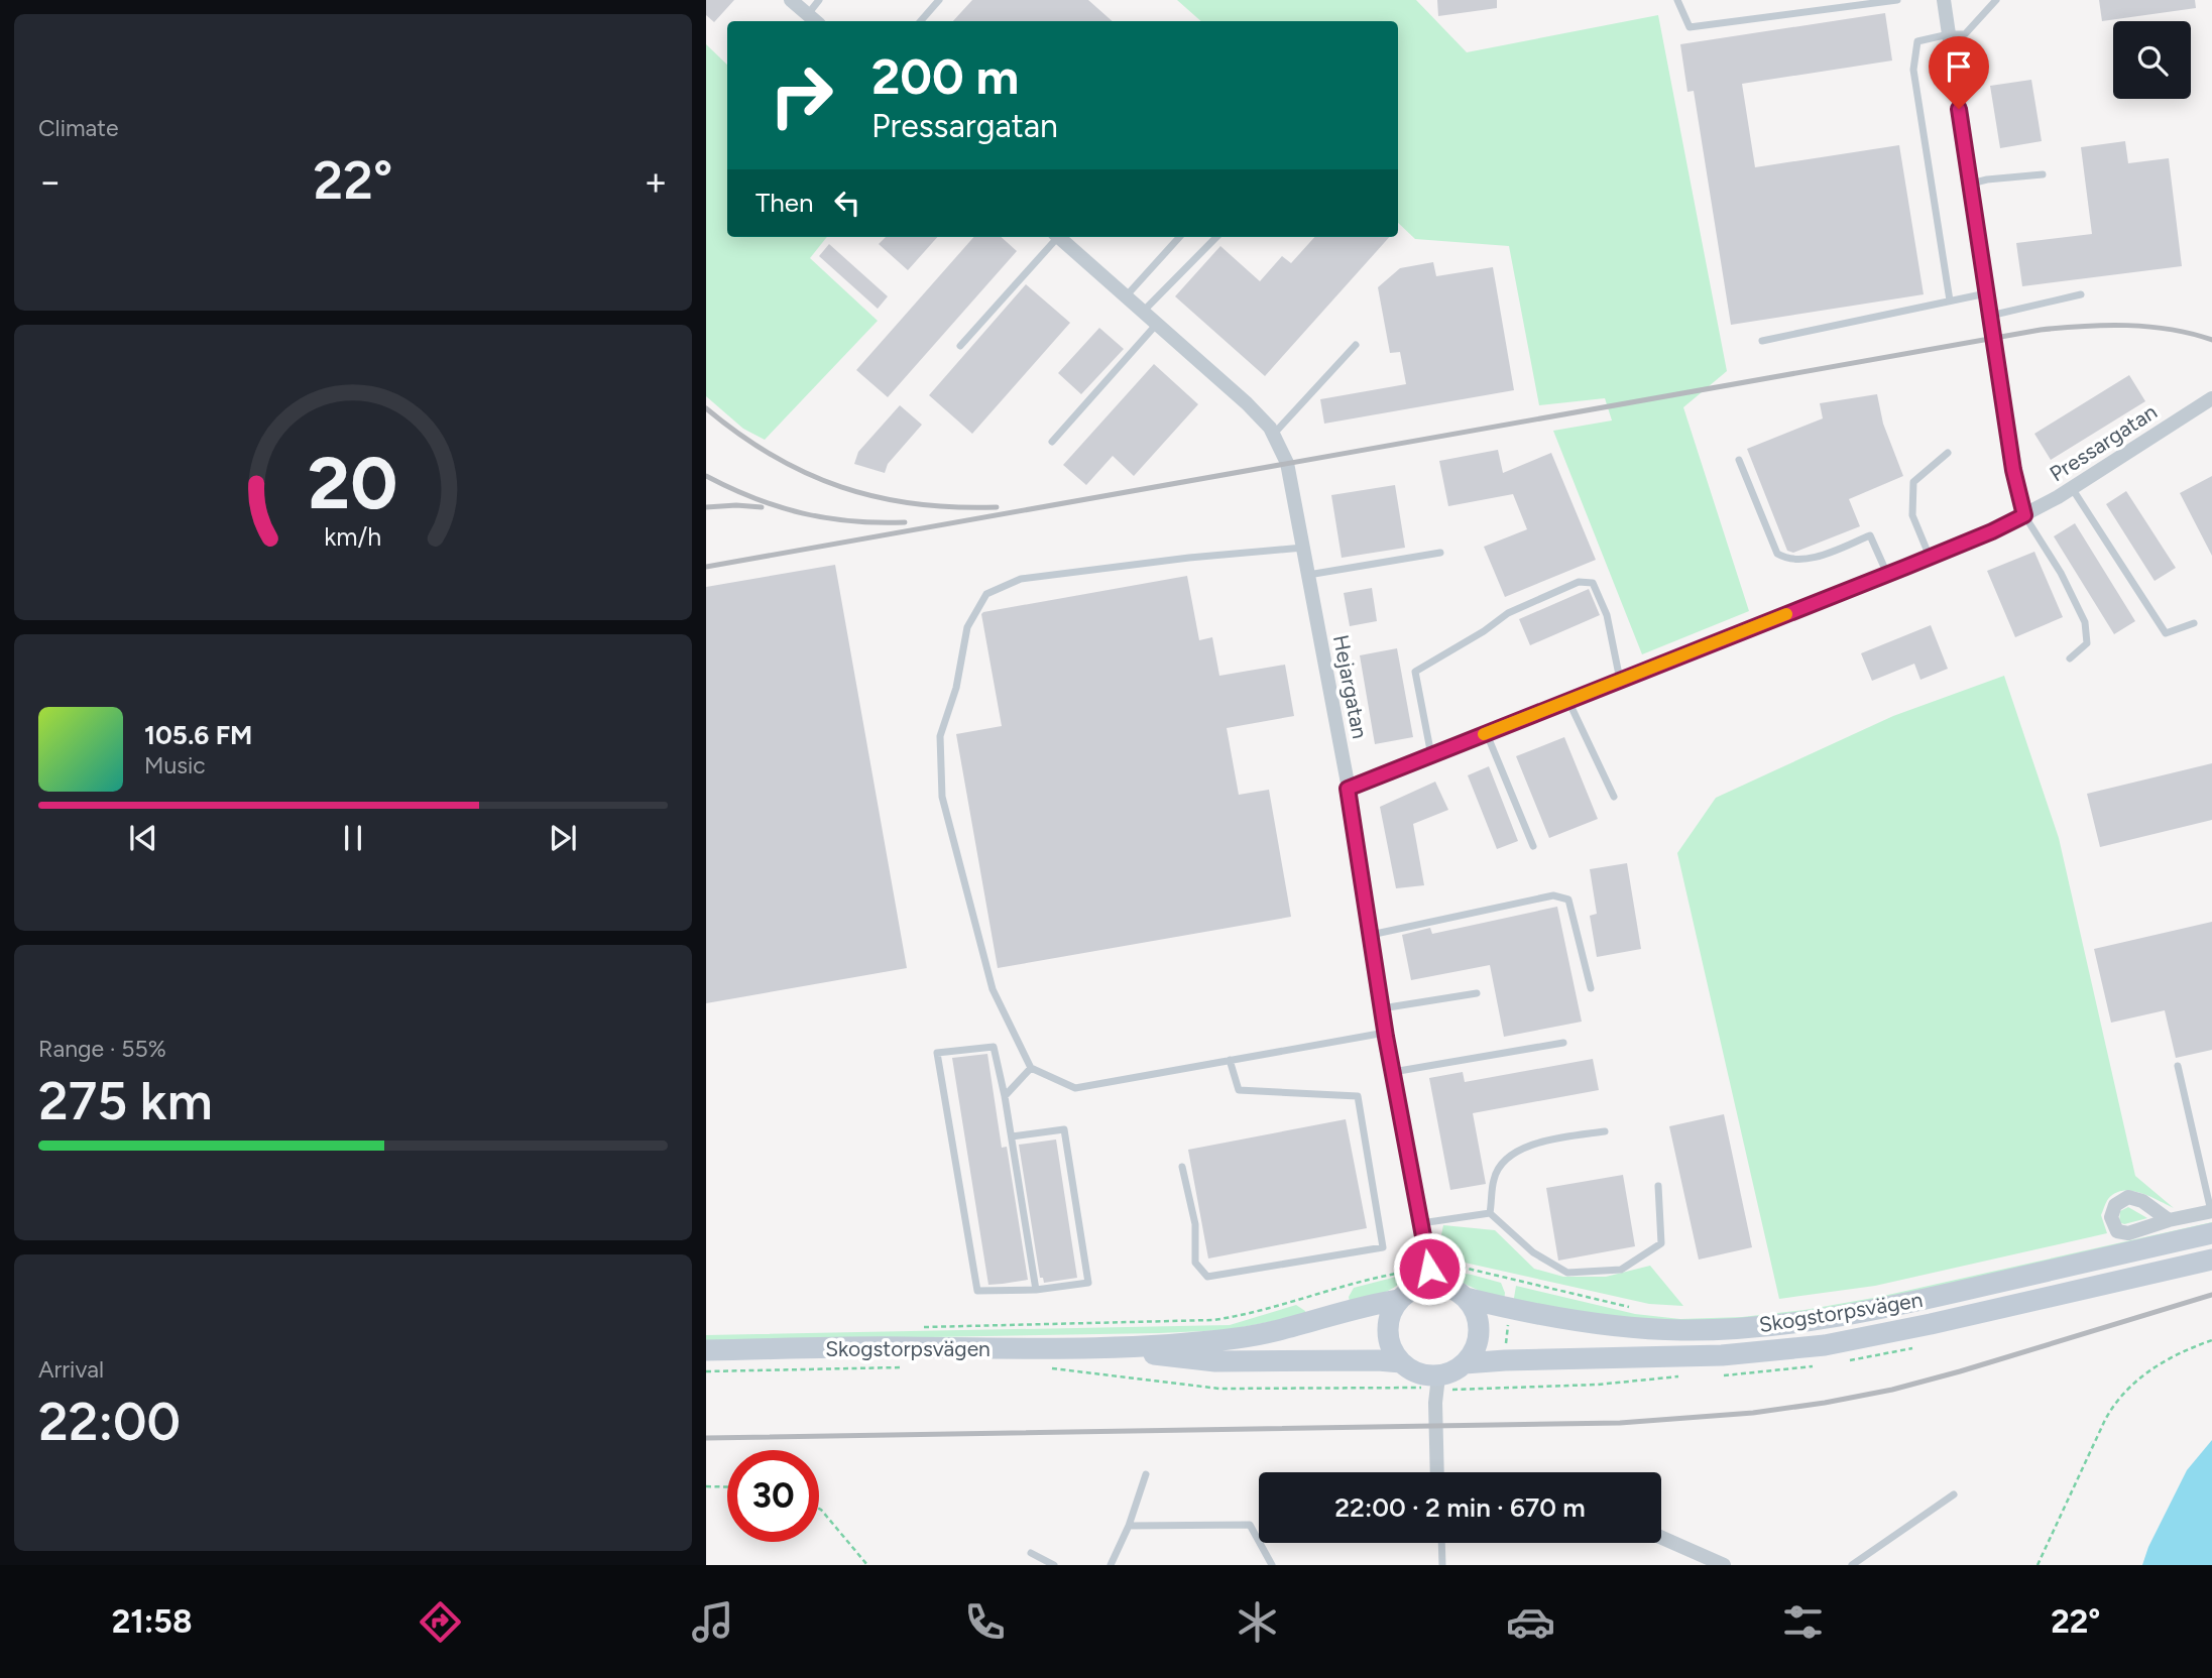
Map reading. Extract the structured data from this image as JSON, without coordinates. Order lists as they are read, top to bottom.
{
  "streets": {
    "main road": ["Skogstorpsvägen"],
    "street": ["Pressargatan", "Hejargatan"]
  },
  "crossings": [
    ["Pressargatan", "Hejargatan"],
    ["Hejargatan", "Skogstorpsvägen"]
  ],
  "page": {
    "tile": [
      "Climate",
      ["Range · 55%", "275 km"],
      ["Arrival", "22:00"]
    ],
    "turn": ["200 m", "Pressargatan"],
    "heat": ["−", "22°", "+"],
    "then": "Then",
    "song": ["105.6 FM", "Music"],
    "limit": "30",
    "trip": "22:00 · 2 min · 670 m",
    "tabs": ["21:58", "22°"],
    "gauge": ["20", "km/h"]
  }
}
